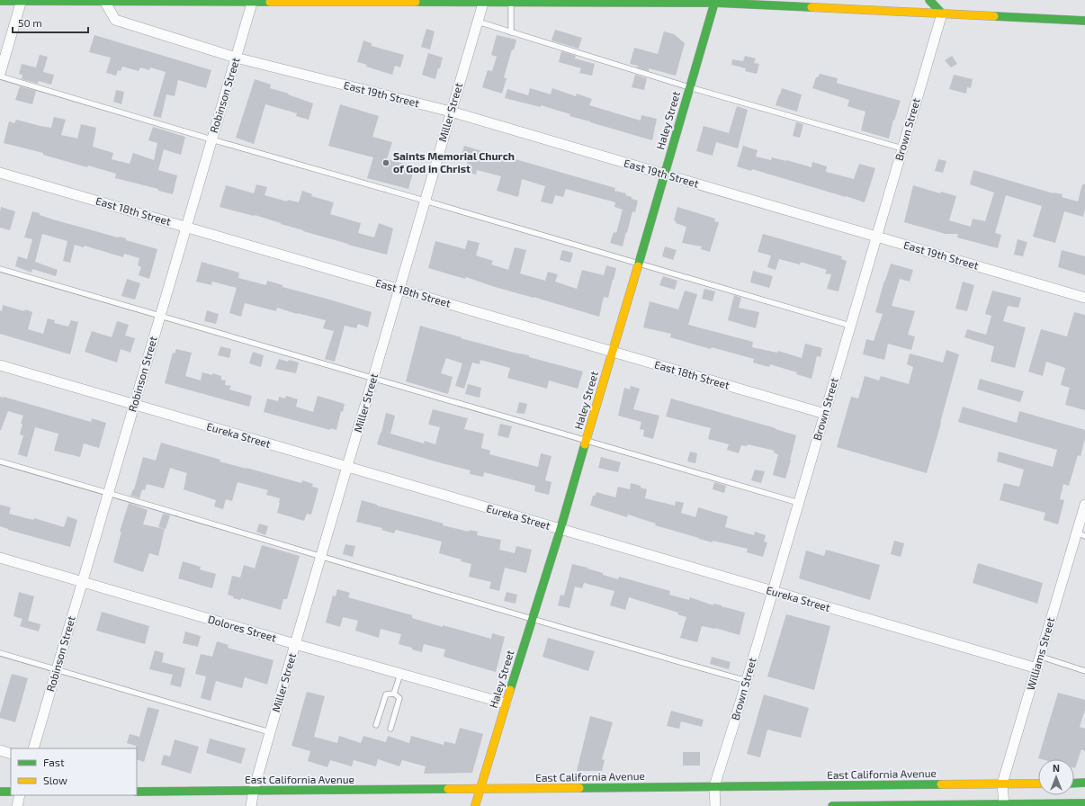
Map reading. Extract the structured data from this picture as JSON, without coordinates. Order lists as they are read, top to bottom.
{
  "streets": {
    "main road": ["Haley Street", "East California Avenue"],
    "street": [
      "East 19th Street",
      "Robinson Street",
      "Miller Street",
      "Brown Street",
      "East 18th Street",
      "Eureka Street",
      "Dolores Street",
      "Williams Street"
    ]
  },
  "crossings": [
    ["East 19th Street", "Robinson Street"],
    ["East 19th Street", "Miller Street"],
    ["East 19th Street", "Haley Street"],
    ["East 19th Street", "Brown Street"],
    ["Robinson Street", "East 18th Street"],
    ["Robinson Street", "Eureka Street"],
    ["Robinson Street", "Dolores Street"],
    ["Miller Street", "East 18th Street"],
    ["Miller Street", "Eureka Street"],
    ["Miller Street", "Dolores Street"],
    ["Miller Street", "East California Avenue"],
    ["Haley Street", "East 18th Street"],
    ["Haley Street", "Eureka Street"],
    ["Haley Street", "Dolores Street"],
    ["Haley Street", "East California Avenue"],
    ["Brown Street", "East 18th Street"],
    ["Brown Street", "Eureka Street"],
    ["Brown Street", "East California Avenue"],
    ["Eureka Street", "Williams Street"],
    ["Williams Street", "East California Avenue"]
  ],
  "places": ["Saints Memorial Church of God in Christ"],
  "legend": ["Fast", "Slow"],
  "scale_bar": "50 m",
  "north": "top"
}
